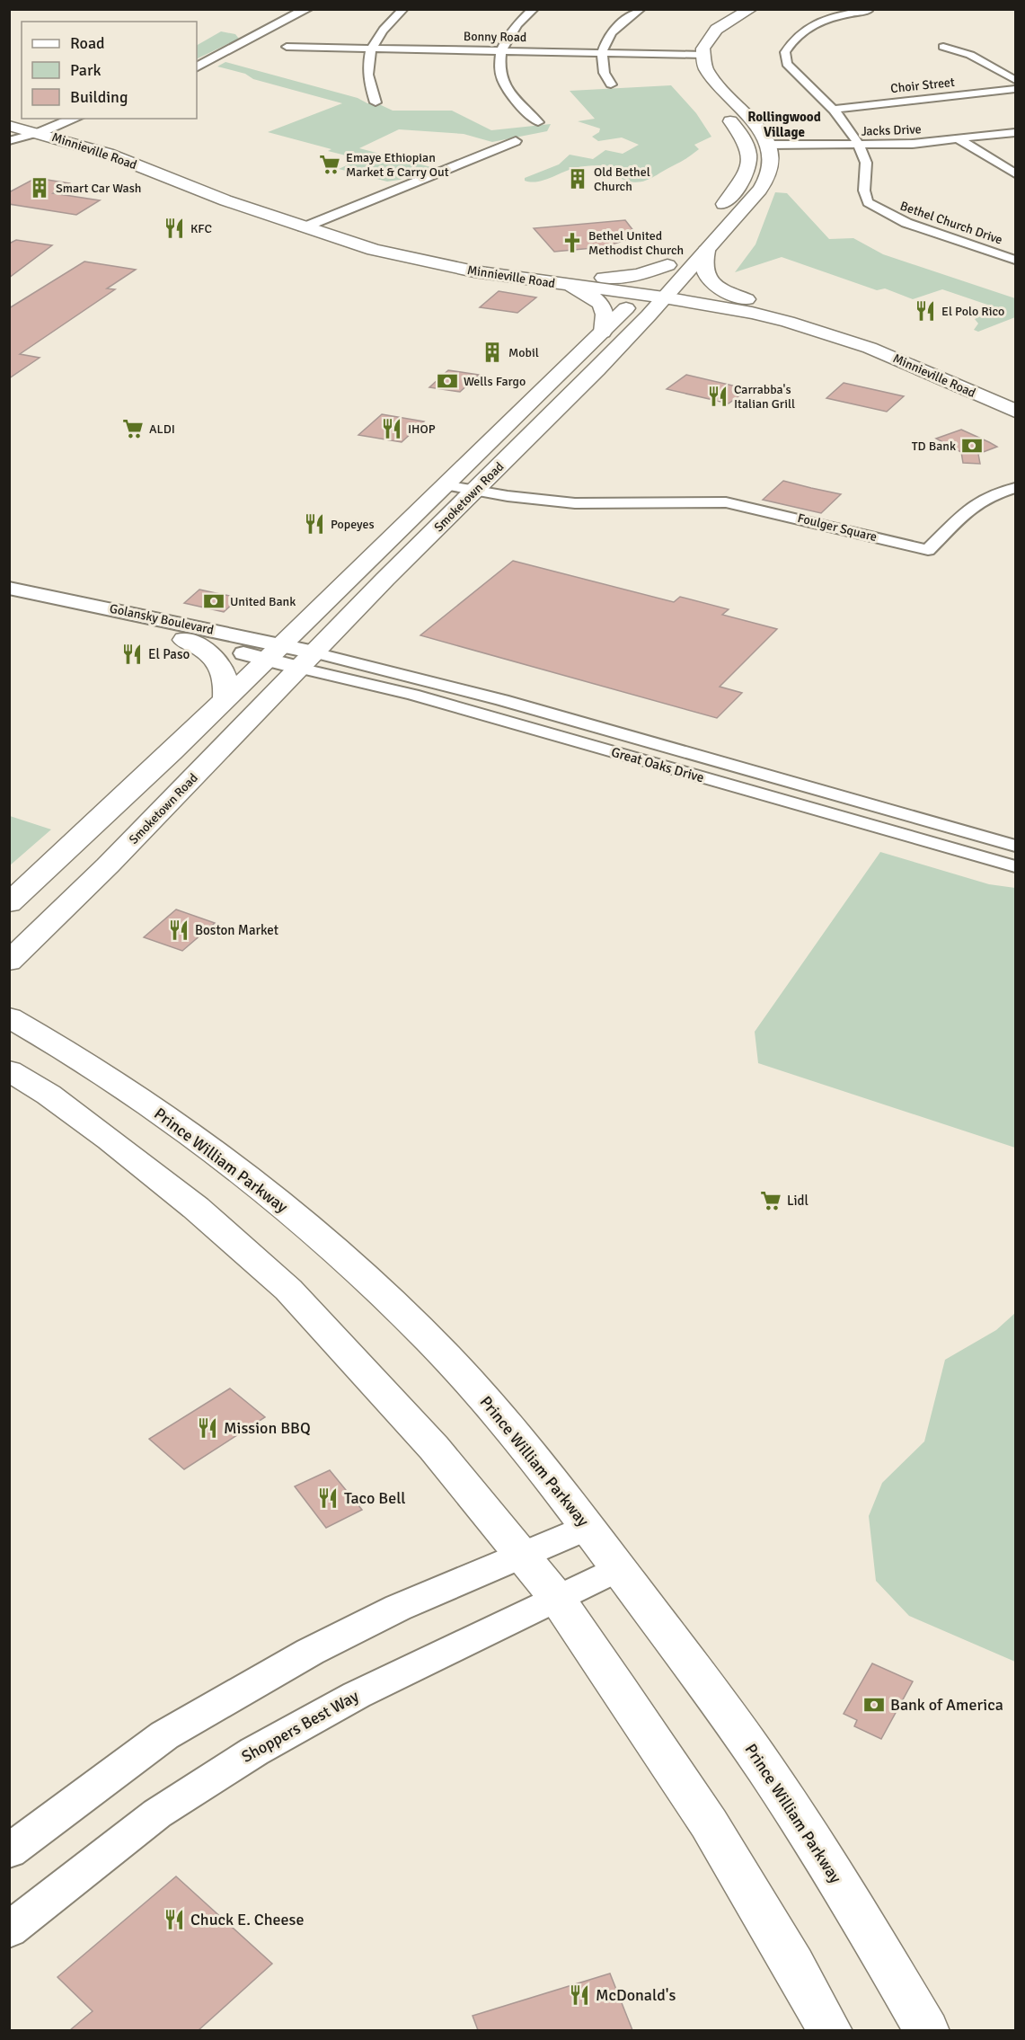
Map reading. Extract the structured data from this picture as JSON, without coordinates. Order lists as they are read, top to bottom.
{
  "streets": {
    "main road": ["Minnieville Road", "Smoketown Road", "Prince William Parkway"],
    "street": [
      "Bonny Road",
      "Choir Street",
      "Jacks Drive",
      "Bethel Church Drive",
      "Foulger Square",
      "Golansky Boulevard",
      "Great Oaks Drive",
      "Shoppers Best Way"
    ]
  },
  "crossings": [
    ["Choir Street", "Bethel Church Drive"],
    ["Jacks Drive", "Bethel Church Drive"],
    ["Jacks Drive", "Smoketown Road"],
    ["Minnieville Road", "Smoketown Road"],
    ["Smoketown Road", "Foulger Square"],
    ["Smoketown Road", "Golansky Boulevard"],
    ["Smoketown Road", "Great Oaks Drive"],
    ["Golansky Boulevard", "Great Oaks Drive"],
    ["Prince William Parkway", "Shoppers Best Way"]
  ],
  "districts": ["Rollingwood Village"],
  "places": {
    "supermarket": ["Emaye Ethiopian Market & Carry Out", "ALDI", "Lidl"],
    "building": ["Old Bethel Church", "Smart Car Wash", "Mobil"],
    "restaurant": [
      "KFC",
      "El Polo Rico",
      "Carrabba's Italian Grill",
      "IHOP",
      "Popeyes",
      "El Paso",
      "Boston Market",
      "Mission BBQ",
      "Taco Bell",
      "Chuck E. Cheese",
      "McDonald's"
    ],
    "church": ["Bethel United Methodist Church"],
    "bank": [
      "Wells Fargo",
      "TD Bank",
      "United Bank",
      "Bank of America"
    ]
  },
  "legend": ["Road", "Park", "Building"]
}
